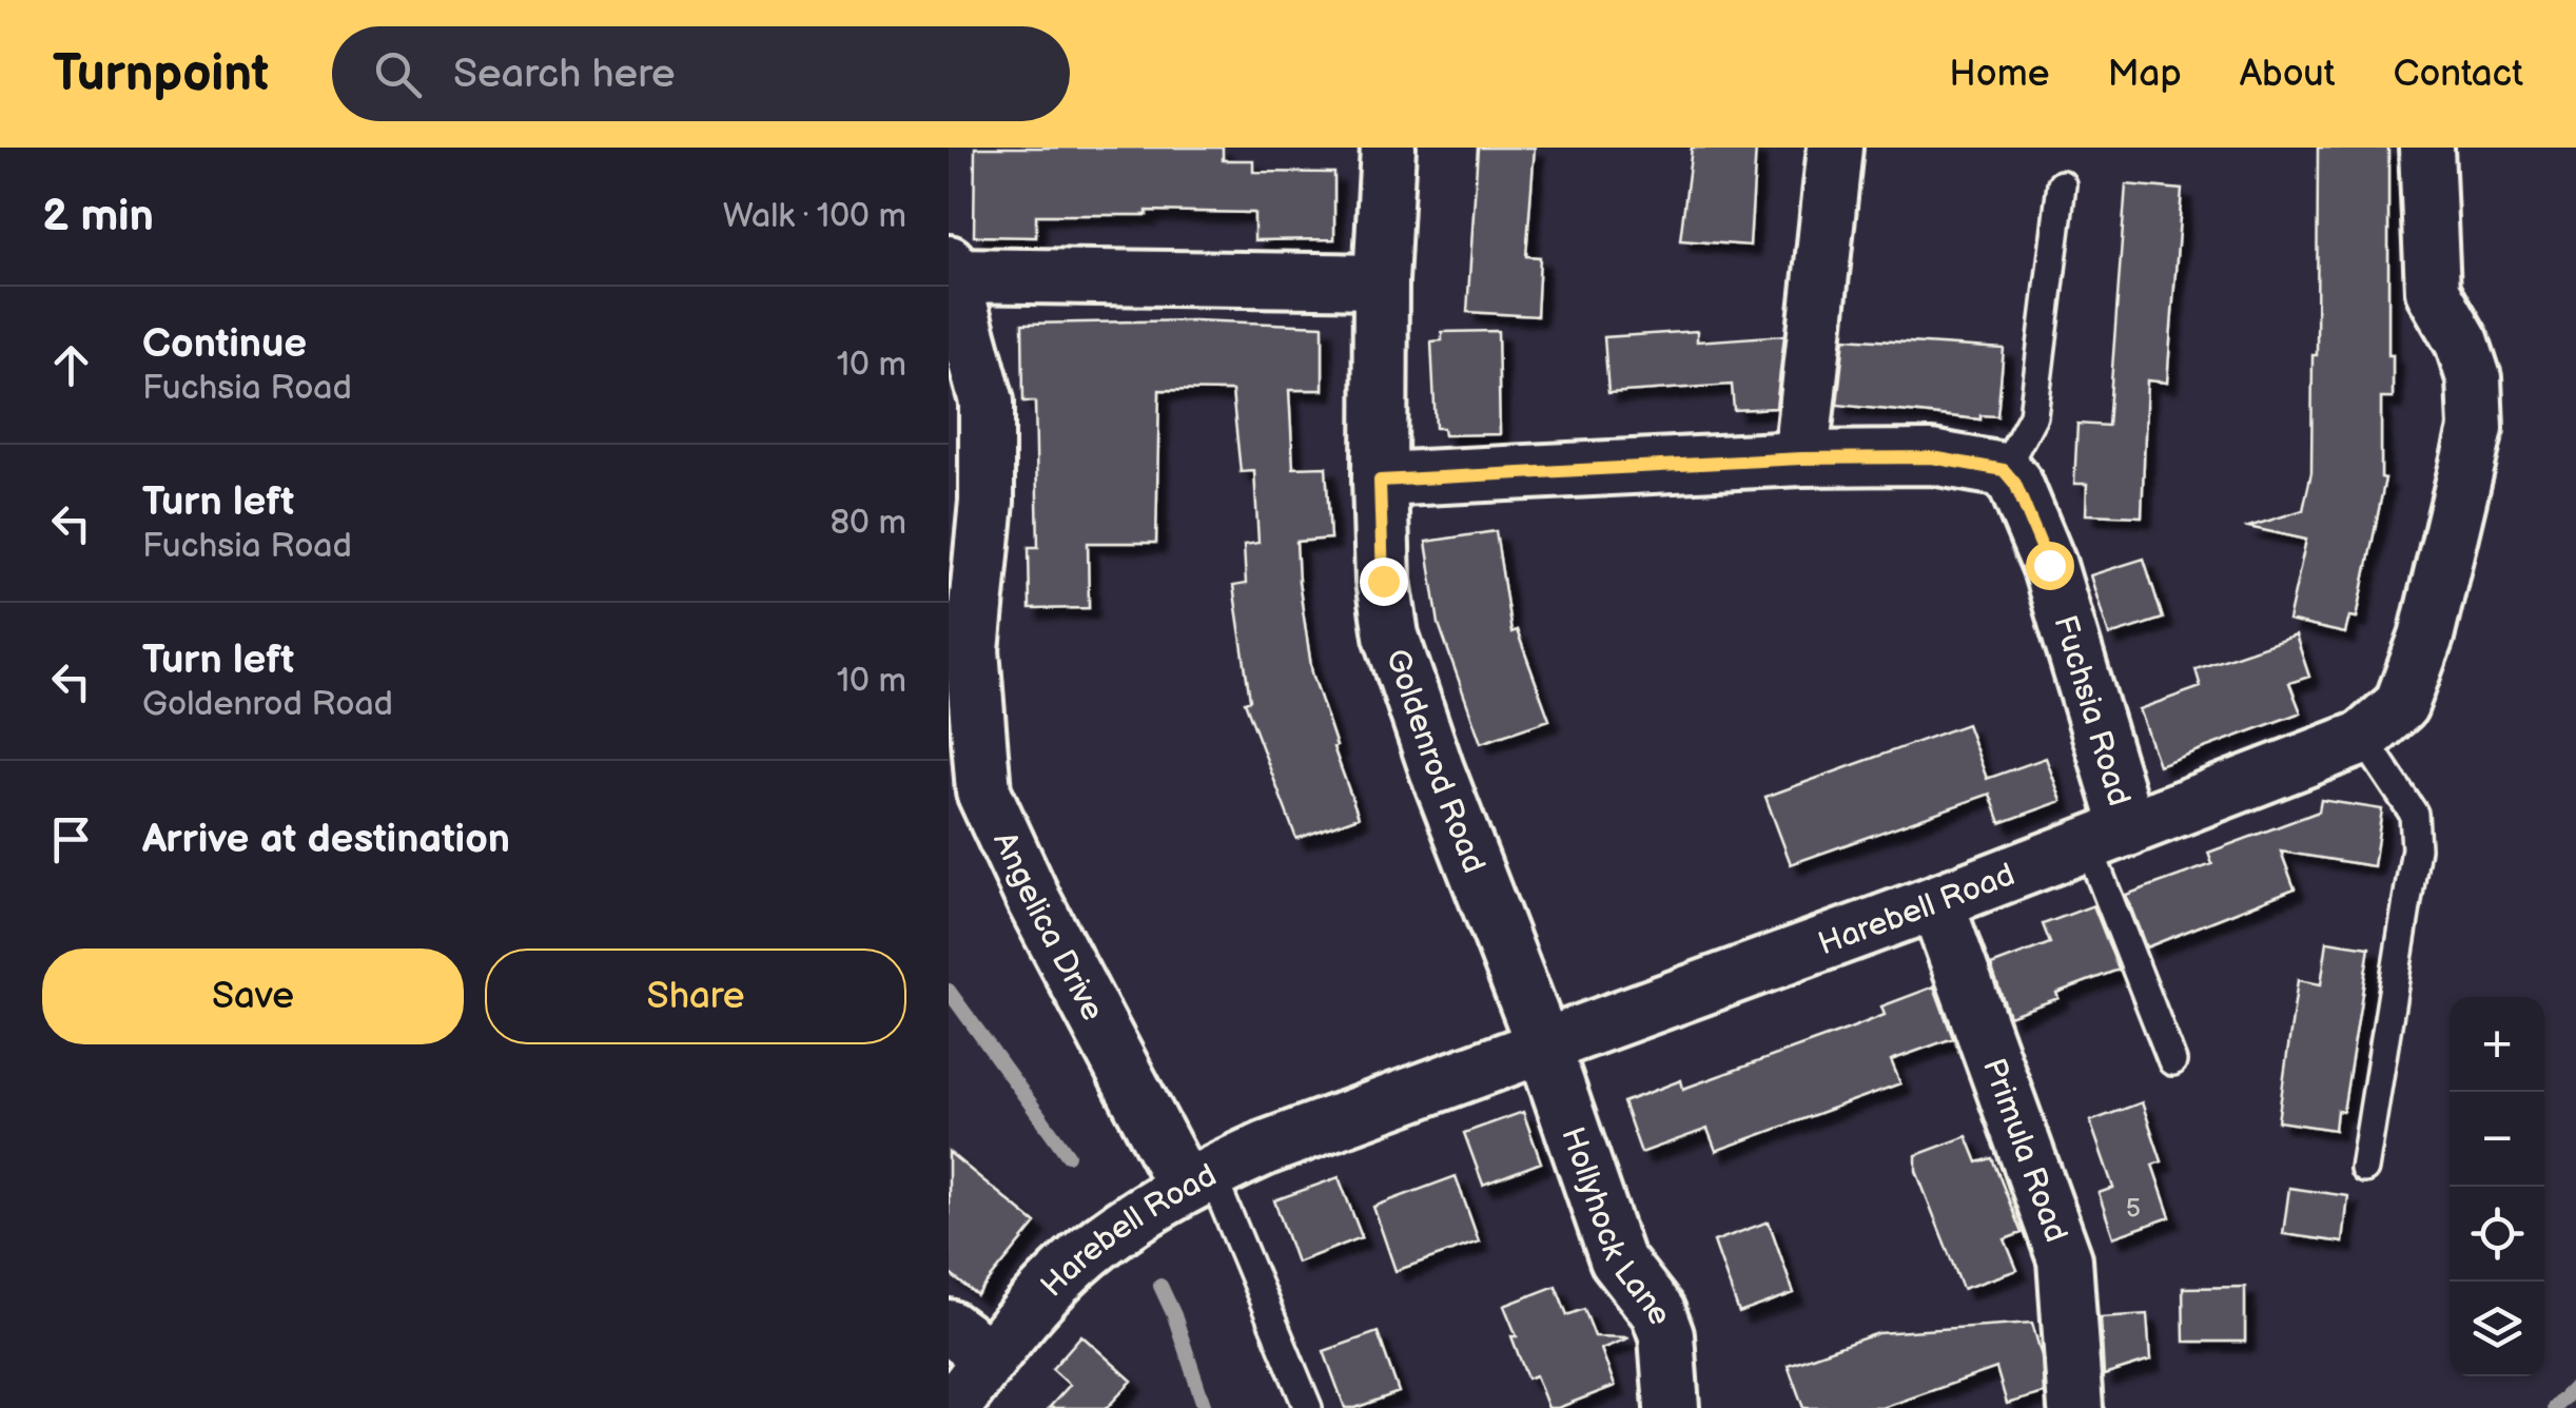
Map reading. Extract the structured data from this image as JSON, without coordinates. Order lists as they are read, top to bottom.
{
  "streets": {
    "street": [
      "Fuchsia Road",
      "Goldenrod Road",
      "Harebell Road",
      "Angelica Drive",
      "Primula Road",
      "Hollyhock Lane"
    ]
  },
  "crossings": [
    ["Fuchsia Road", "Harebell Road"],
    ["Goldenrod Road", "Harebell Road"],
    ["Goldenrod Road", "Angelica Drive"],
    ["Goldenrod Road", "Hollyhock Lane"],
    ["Harebell Road", "Angelica Drive"],
    ["Harebell Road", "Primula Road"],
    ["Harebell Road", "Hollyhock Lane"]
  ],
  "house_numbers": ["5"],
  "page": {
    "header": "Turnpoint",
    "search": "Search here",
    "nav": [
      "Home",
      "Map",
      "About",
      "Contact"
    ],
    "heading": ["2 min", "Walk · 100 m"],
    "list": [
      ["Continue", "Fuchsia Road", "10 m"],
      ["Turn left", "Fuchsia Road", "80 m"],
      ["Turn left", "Goldenrod Road", "10 m"],
      "Arrive at destination"
    ],
    "buttons": ["Save", "Share"],
    "map_buttons": ["+", "−"]
  }
}
